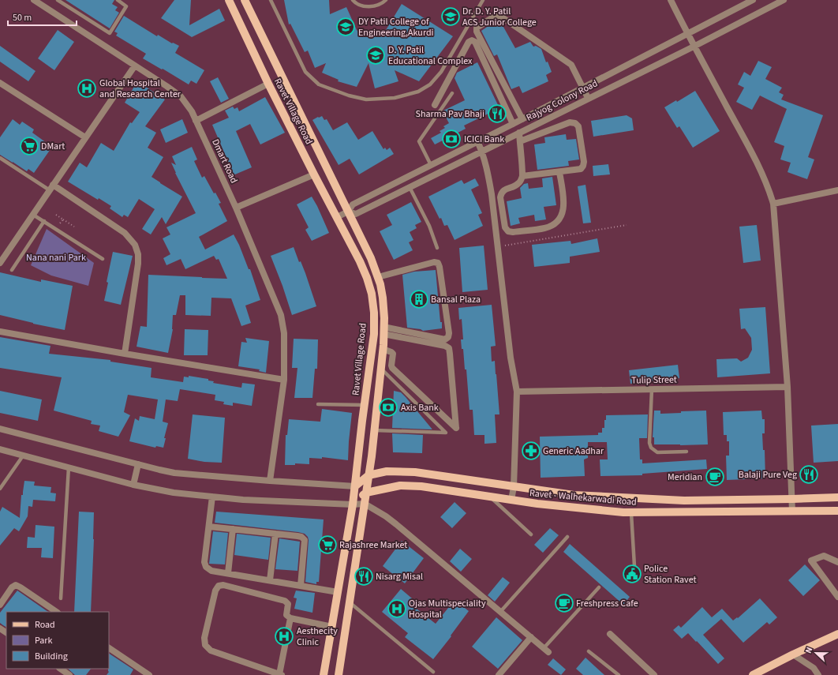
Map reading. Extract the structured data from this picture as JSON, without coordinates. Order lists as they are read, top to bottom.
{
  "streets": {
    "main road": ["Ravet Village Road", "Ravet - Walhekarwadi Road"],
    "street": ["Rajyog Colony Road", "Dmart Road", "Tulip Street"]
  },
  "crossings": [
    ["Rajyog Colony Road", "Ravet Village Road"],
    ["Ravet Village Road", "Ravet - Walhekarwadi Road"]
  ],
  "parks": ["Nana nani Park"],
  "places": {
    "school or university": ["Dr. D. Y. Patil ACS Junior College", "DY Patil College of Engineering,Akurdi", "D. Y. Patil Educational Complex"],
    "hospital": ["Global Hospital and Research Center", "Ojas Multispeciality Hospital", "Aesthecity Clinic"],
    "restaurant": ["Sharma Pav Bhaji", "Balaji Pure Veg", "Nisarg Misal"],
    "bank": ["ICICI Bank", "Axis Bank"],
    "supermarket": ["DMart", "Rajashree Market"],
    "building": ["Bansal Plaza"],
    "pharmacy": ["Generic Aadhar"],
    "cafe": ["Meridian", "Freshpress Cafe"],
    "public building": ["Police Station Ravet"]
  },
  "legend": ["Road", "Park", "Building"],
  "scale_bar": "50 m",
  "north": "left"
}
